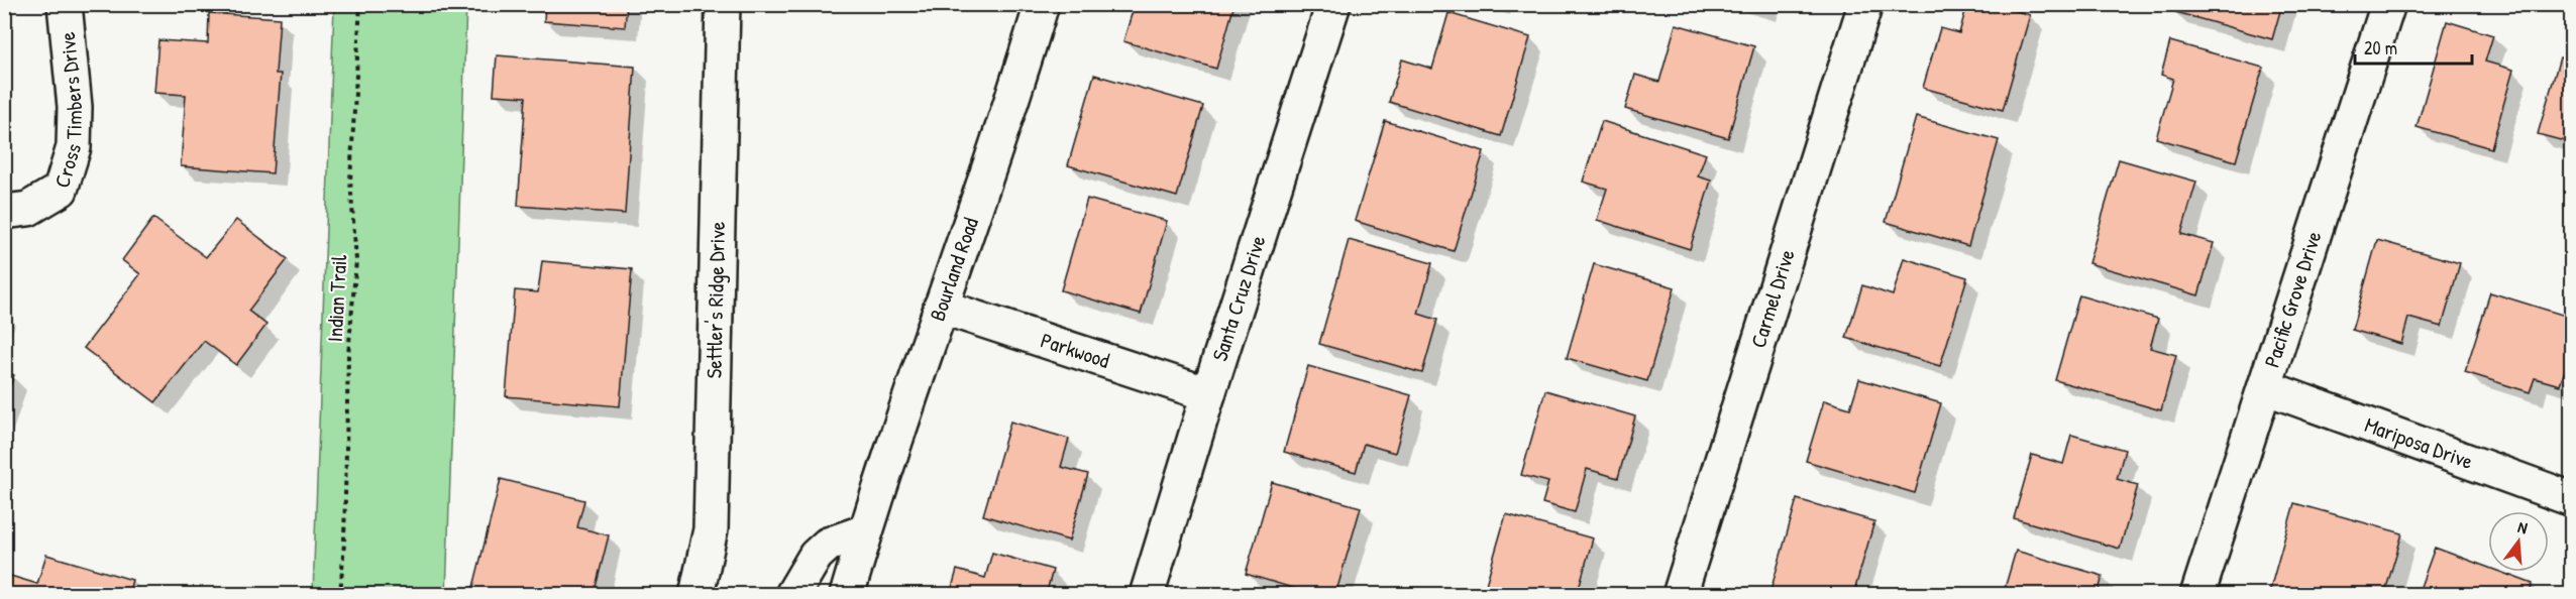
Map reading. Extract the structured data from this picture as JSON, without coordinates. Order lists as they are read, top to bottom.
{
  "streets": {
    "street": [
      "Cross Timbers Drive",
      "Bourland Road",
      "Santa Cruz Drive",
      "Carmel Drive",
      "Pacific Grove Drive",
      "Settler's Ridge Drive",
      "Parkwood",
      "Mariposa Drive"
    ],
    "path": ["Indian Trail"]
  },
  "crossings": [
    ["Bourland Road", "Parkwood"],
    ["Santa Cruz Drive", "Parkwood"],
    ["Pacific Grove Drive", "Mariposa Drive"]
  ],
  "scale_bar": "20 m",
  "north": "top"
}
